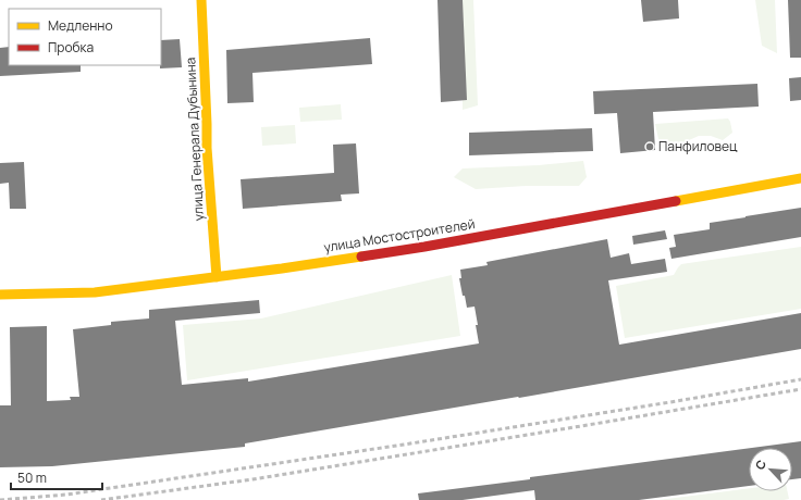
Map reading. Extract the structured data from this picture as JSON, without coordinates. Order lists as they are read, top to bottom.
{
  "streets": {
    "main road": ["улица Генерала Дубынина", "улица Мостостроителей"]
  },
  "crossings": [
    ["улица Генерала Дубынина", "улица Мостостроителей"]
  ],
  "places": ["Панфиловец"],
  "legend": ["Медленно", "Пробка"],
  "scale_bar": "50 m",
  "north": "top left"
}
